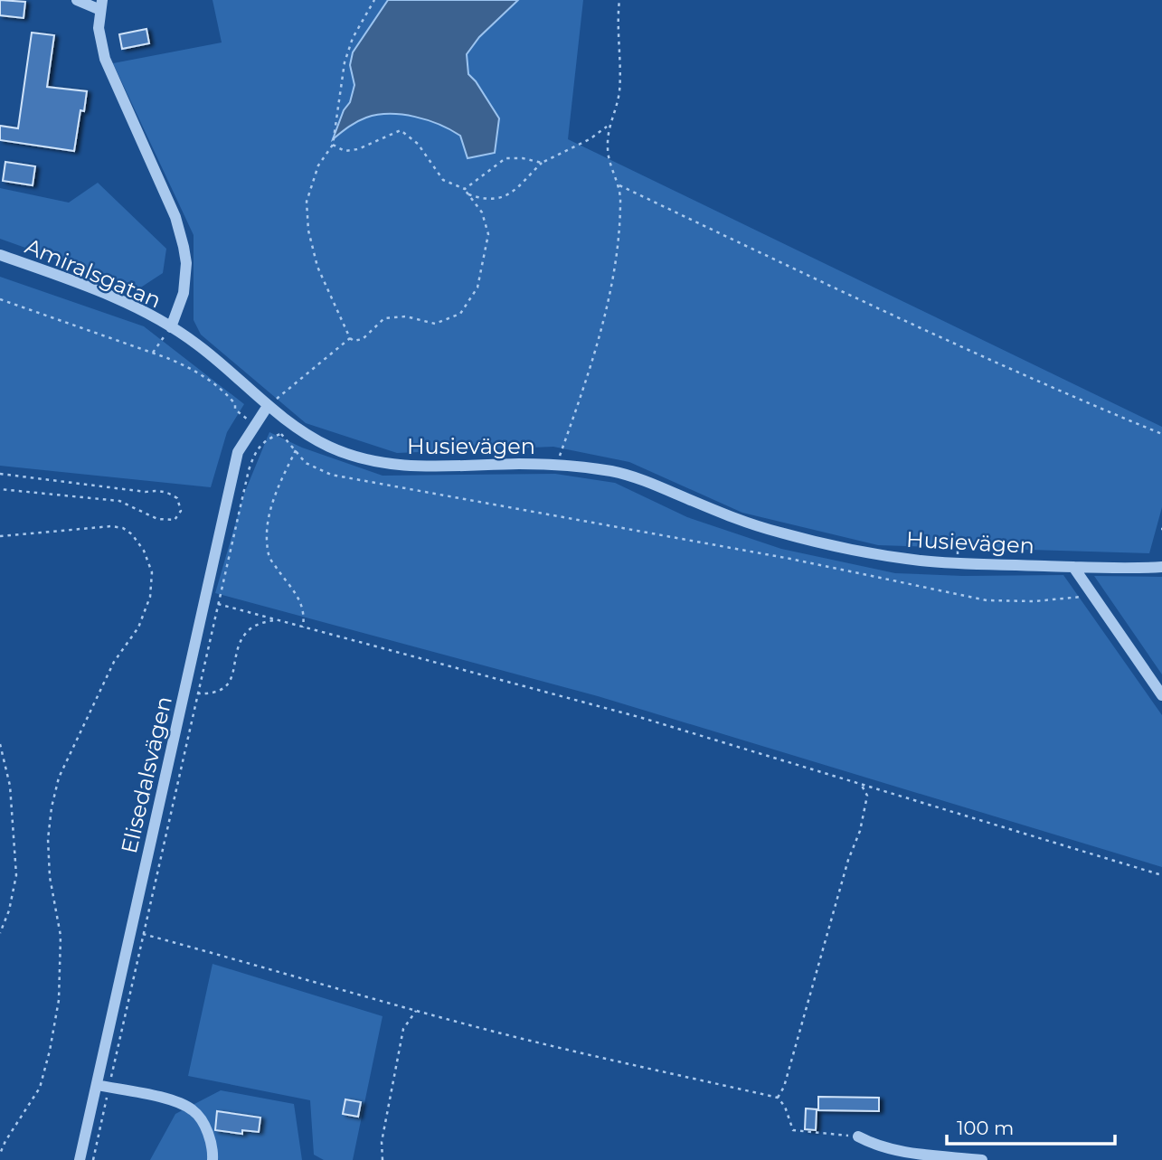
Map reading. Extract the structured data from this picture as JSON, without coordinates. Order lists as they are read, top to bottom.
{
  "streets": {
    "street": ["Amiralsgatan", "Husievägen", "Elisedalsvägen"]
  },
  "crossings": [
    ["Amiralsgatan", "Husievägen"],
    ["Husievägen", "Elisedalsvägen"]
  ],
  "scale_bar": "100 m"
}
